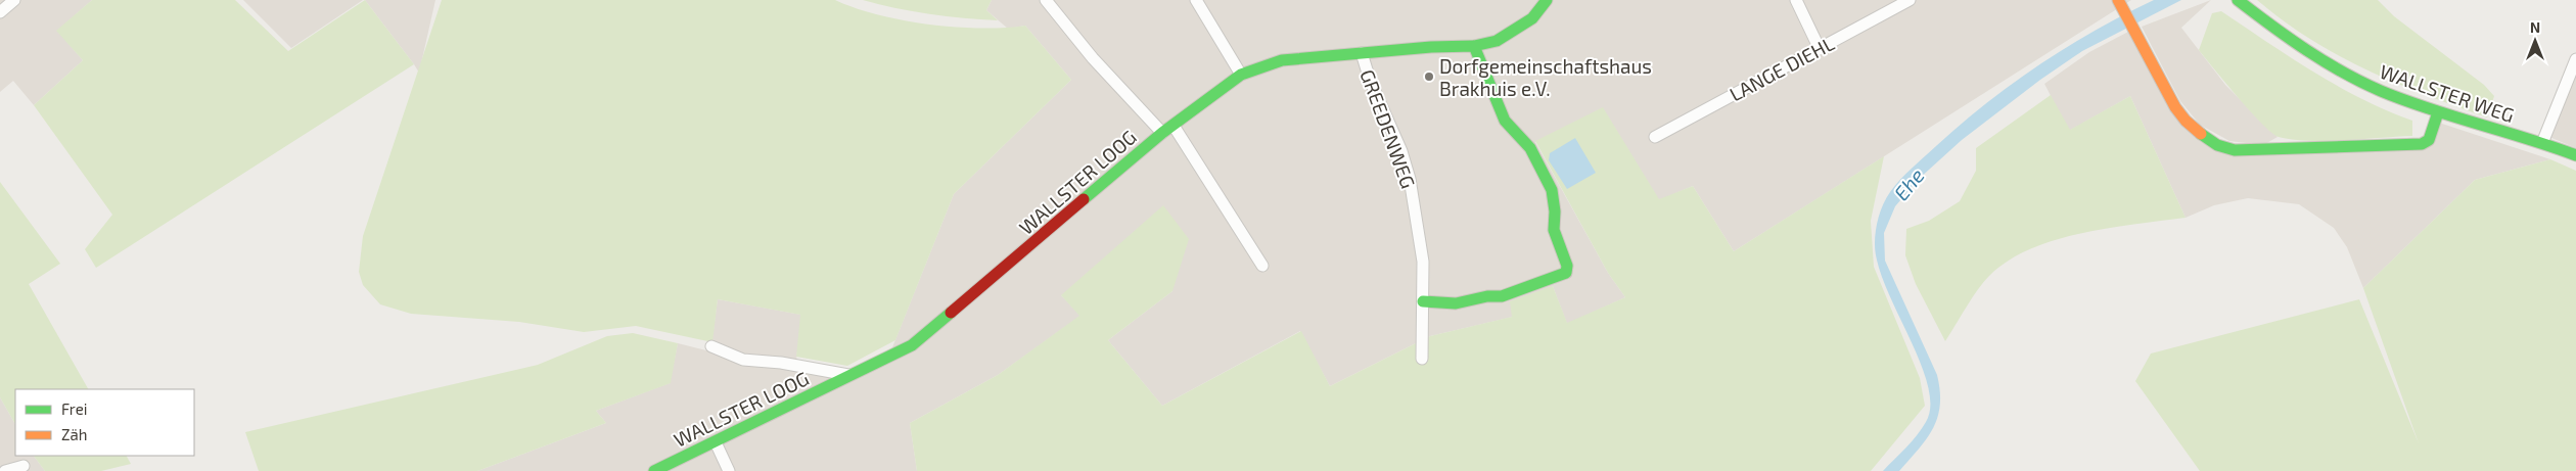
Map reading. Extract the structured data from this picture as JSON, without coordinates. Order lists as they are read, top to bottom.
{
  "streets": {
    "street": [
      "LANGE DIEHL",
      "WALLSTER WEG",
      "GREEDENWEG",
      "WALLSTER LOOG"
    ]
  },
  "crossings": [
    ["GREEDENWEG", "WALLSTER LOOG"]
  ],
  "water": ["Ehe"],
  "places": ["Dorfgemeinschaftshaus Brakhuis e.V."],
  "legend": ["Frei", "Zäh"],
  "north": "top"
}
